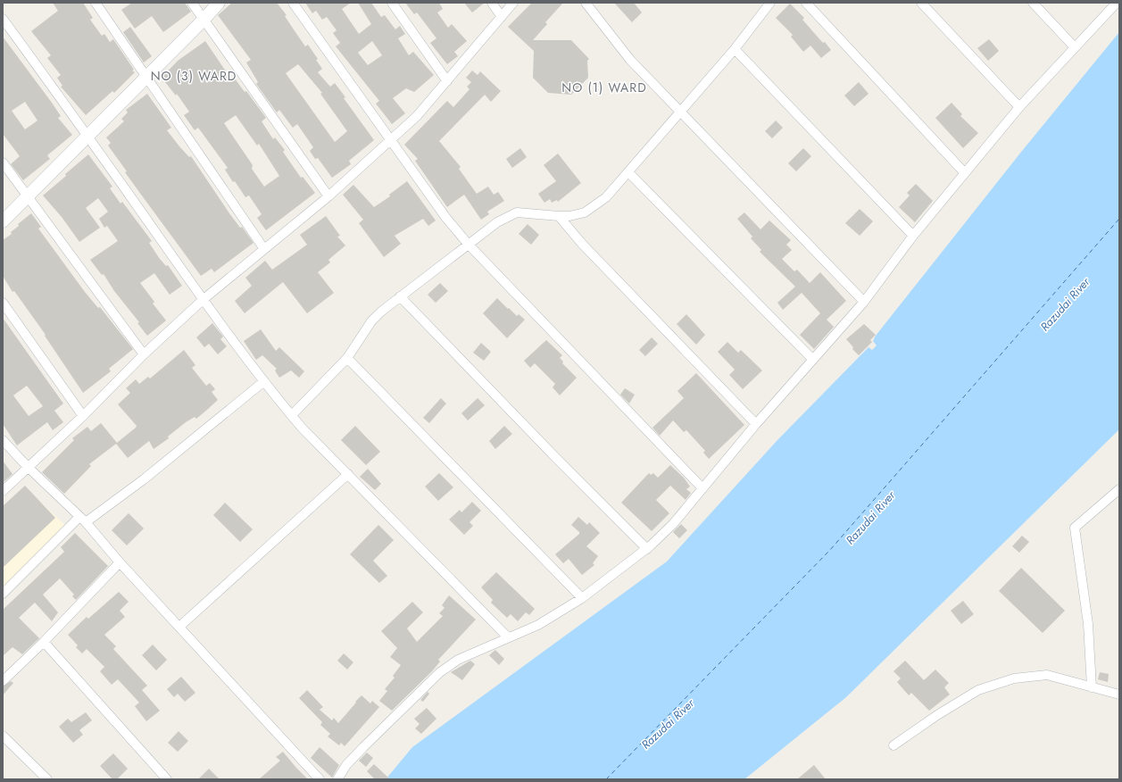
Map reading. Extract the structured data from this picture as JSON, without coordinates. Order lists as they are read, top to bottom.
{
  "districts": ["NO (3) WARD", "NO (1) WARD"],
  "water": ["Razudai River"]
}
